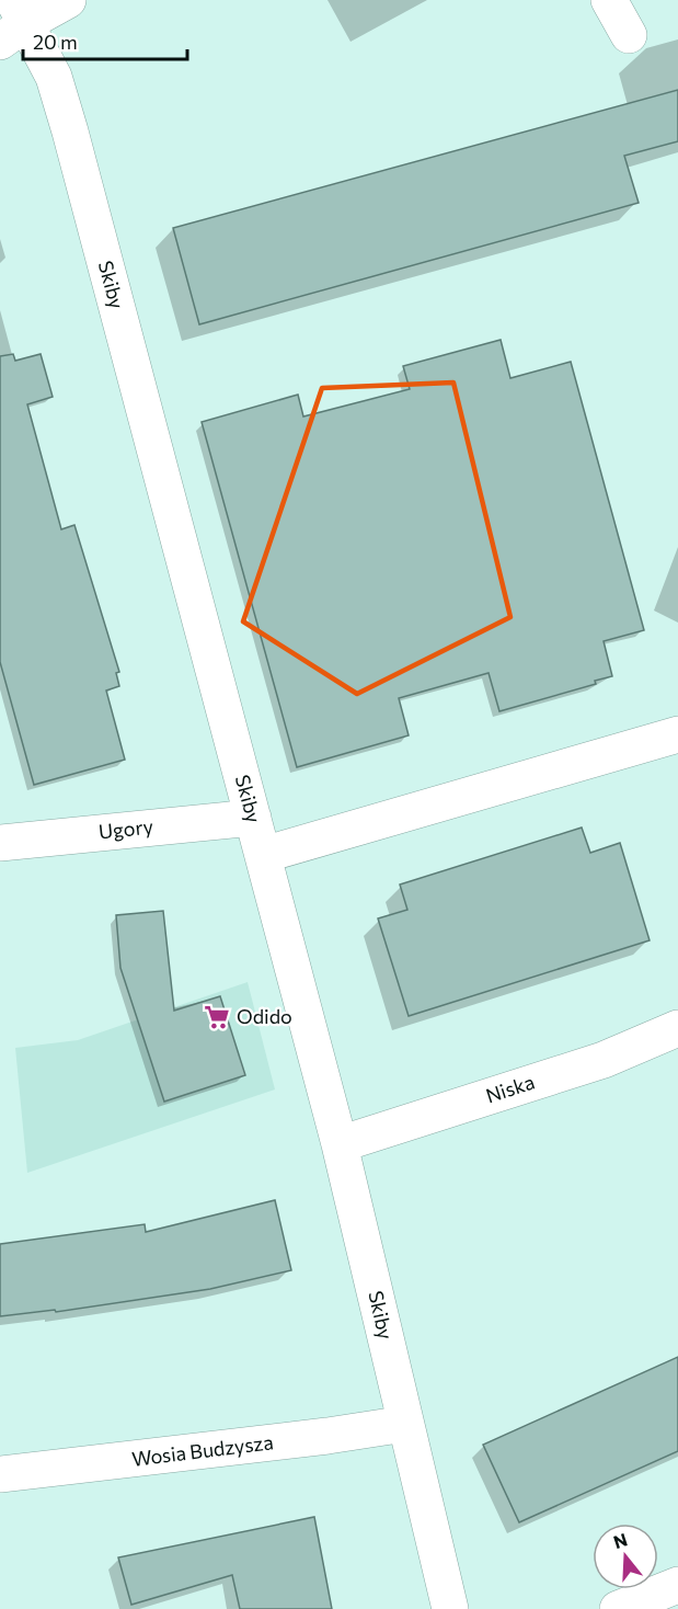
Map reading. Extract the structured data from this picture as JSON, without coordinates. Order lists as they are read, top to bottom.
{
  "streets": {
    "street": [
      "Skiby",
      "Ugory",
      "Niska",
      "Wosia Budzysza"
    ]
  },
  "crossings": [
    ["Skiby", "Ugory"],
    ["Skiby", "Niska"],
    ["Skiby", "Wosia Budzysza"]
  ],
  "places": {
    "supermarket": ["Odido"]
  },
  "scale_bar": "20 m",
  "north": "top"
}
